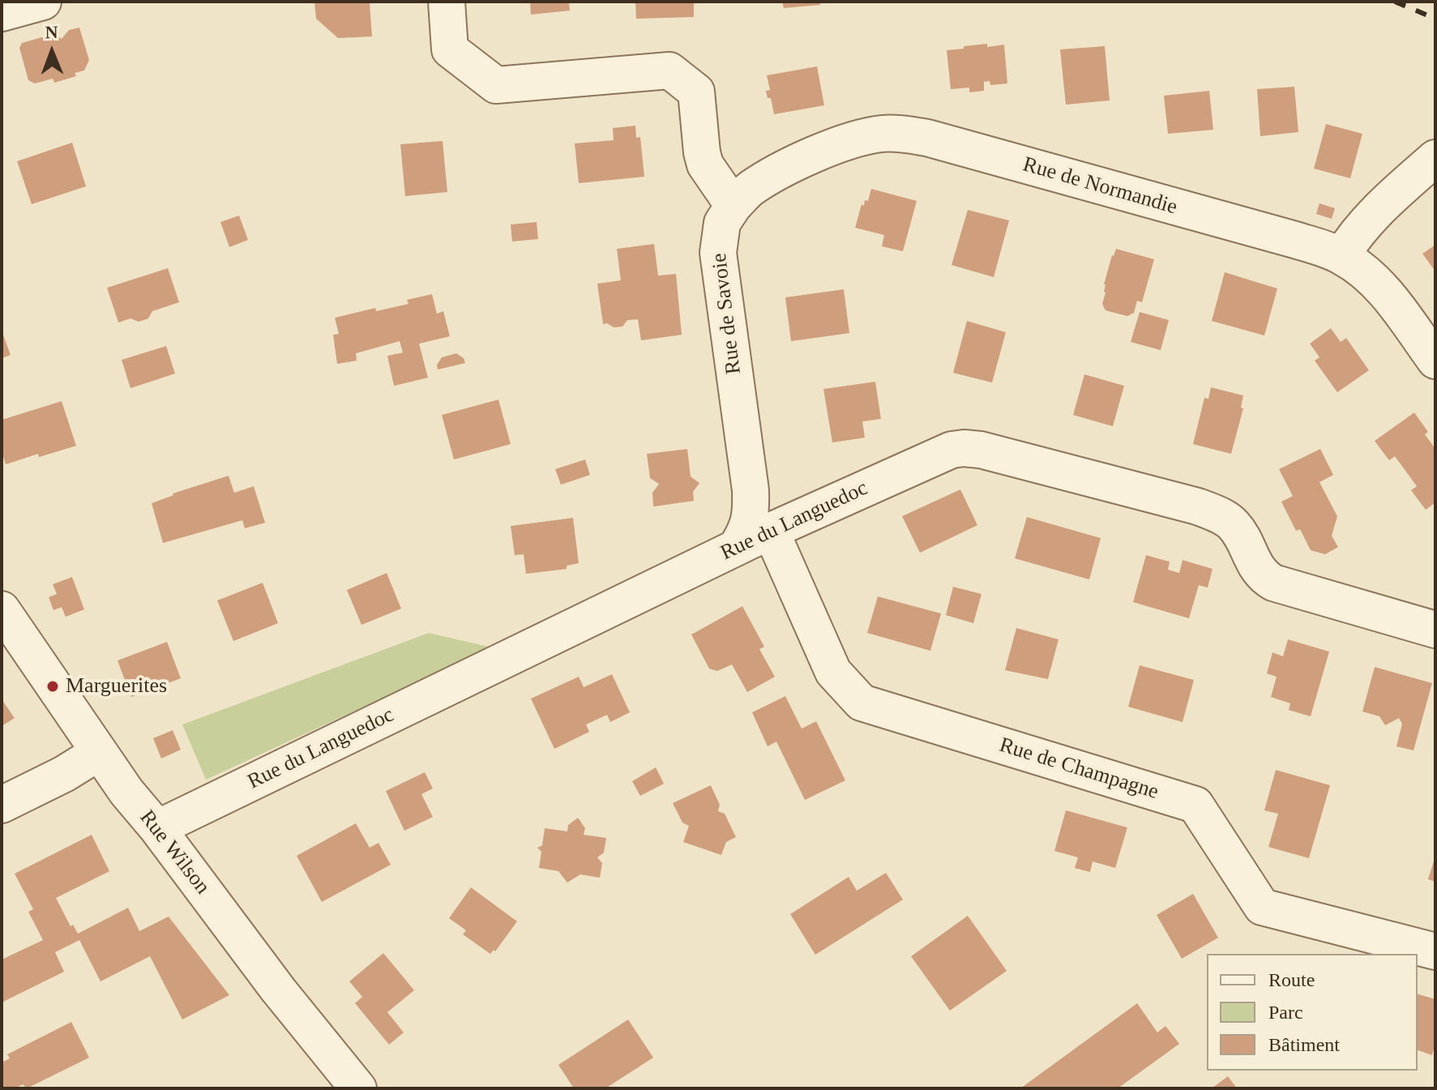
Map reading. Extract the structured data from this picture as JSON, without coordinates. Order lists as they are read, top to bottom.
{
  "streets": {
    "street": [
      "Rue de Normandie",
      "Rue de Savoie",
      "Rue du Languedoc",
      "Rue de Champagne",
      "Rue Wilson"
    ]
  },
  "crossings": [
    ["Rue de Normandie", "Rue de Savoie"],
    ["Rue de Savoie", "Rue du Languedoc"],
    ["Rue du Languedoc", "Rue de Champagne"],
    ["Rue du Languedoc", "Rue Wilson"]
  ],
  "places": ["Marguerites"],
  "legend": ["Route", "Parc", "Bâtiment"],
  "north": "top"
}
